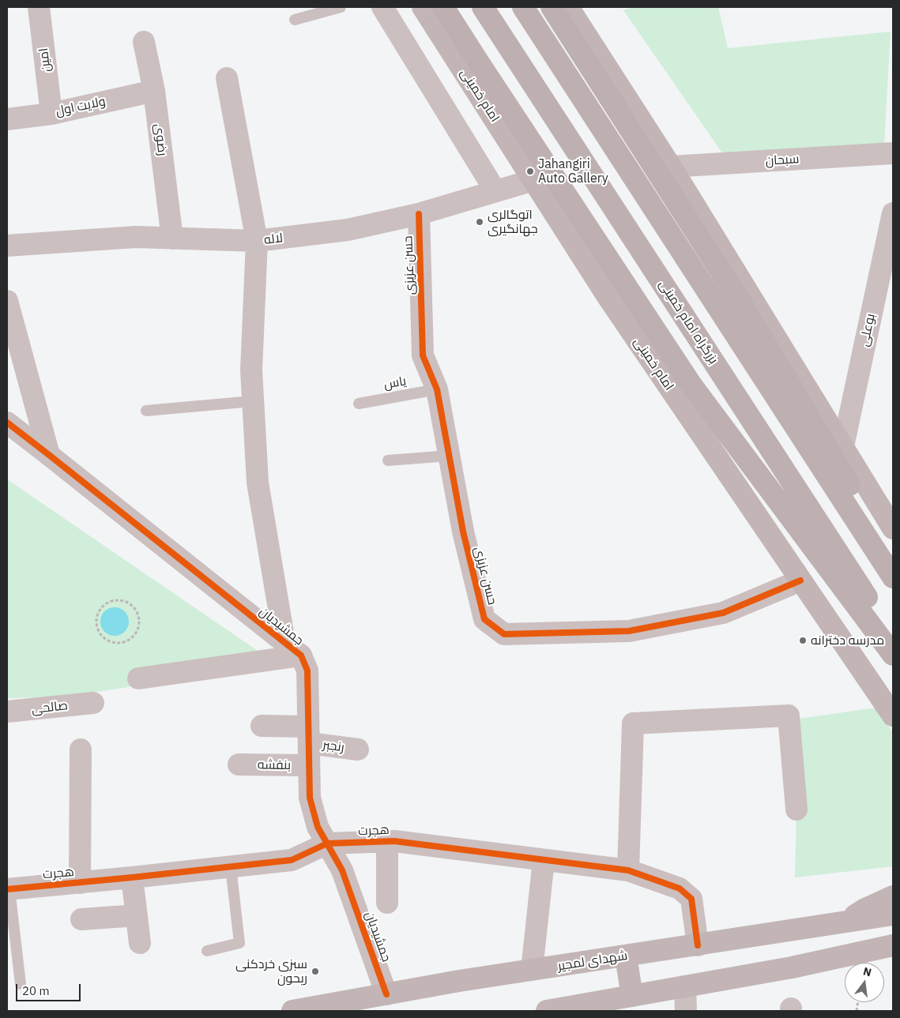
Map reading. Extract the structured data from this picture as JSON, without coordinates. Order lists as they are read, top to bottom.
{
  "streets": {
    "highway": ["بزرگراه امام خمینی"],
    "main road": ["امام خمینی", "شهدای لمجیر"],
    "street": [
      "امین",
      "ولایت اول",
      "رضوی",
      "سبحان",
      "لاله",
      "حسن عزیزی",
      "بوعلی",
      "جمشیدیان",
      "صالحی",
      "رنجبر",
      "بنفشه",
      "هجرت"
    ],
    "lane": ["یاس"]
  },
  "crossings": [
    ["امین", "ولایت اول"],
    ["امام خمینی", "لاله"],
    ["امام خمینی", "حسن عزیزی"],
    ["ولایت اول", "رضوی"],
    ["رضوی", "لاله"],
    ["لاله", "حسن عزیزی"],
    ["حسن عزیزی", "یاس"],
    ["جمشیدیان", "رنجبر"],
    ["جمشیدیان", "بنفشه"],
    ["جمشیدیان", "هجرت"],
    ["جمشیدیان", "شهدای لمجیر"],
    ["هجرت", "شهدای لمجیر"]
  ],
  "places": [
    "Jahangiri Auto Gallery",
    "اتوگالری جهانگیری",
    "مدرسه دخترانه",
    "سبزی خردکنی ریحون"
  ],
  "scale_bar": "20 m",
  "north": "top"
}
